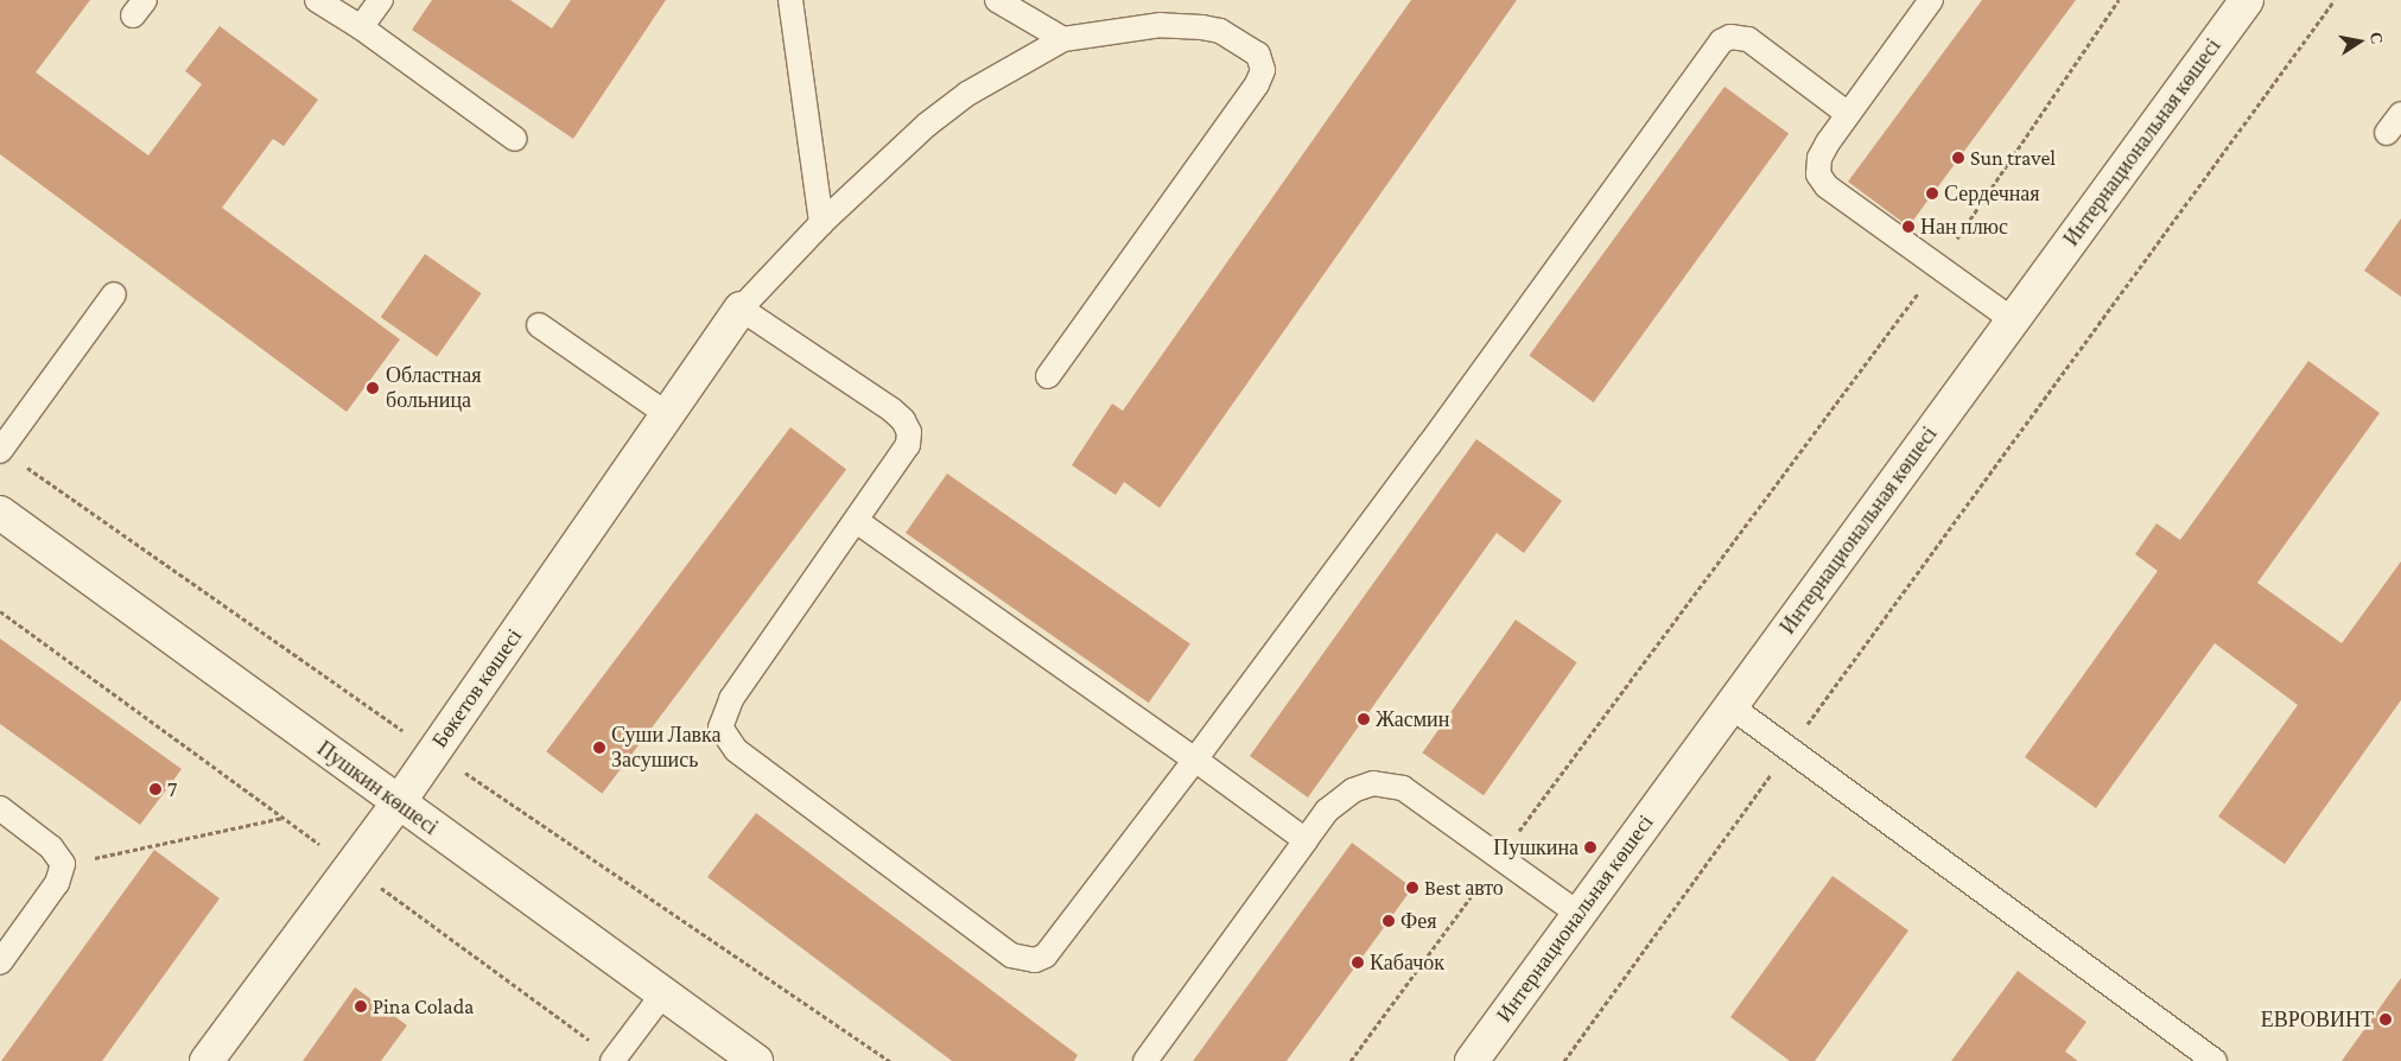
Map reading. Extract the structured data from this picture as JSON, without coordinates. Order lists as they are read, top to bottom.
{
  "streets": {
    "street": ["Интернациональная көшесі", "Бөкетов көшесі", "Пушкин көшесі"]
  },
  "crossings": [
    ["Бөкетов көшесі", "Пушкин көшесі"]
  ],
  "places": [
    "Sun travel",
    "Сердечная",
    "Нан плюс",
    "Областная больница",
    "Жасмин",
    "Суши Лавка Засушись",
    "7",
    "Пушкина",
    "Best авто",
    "Фея",
    "Кабачок",
    "Pina Colada",
    "ЕВРОВИНТ"
  ],
  "north": "right"
}
